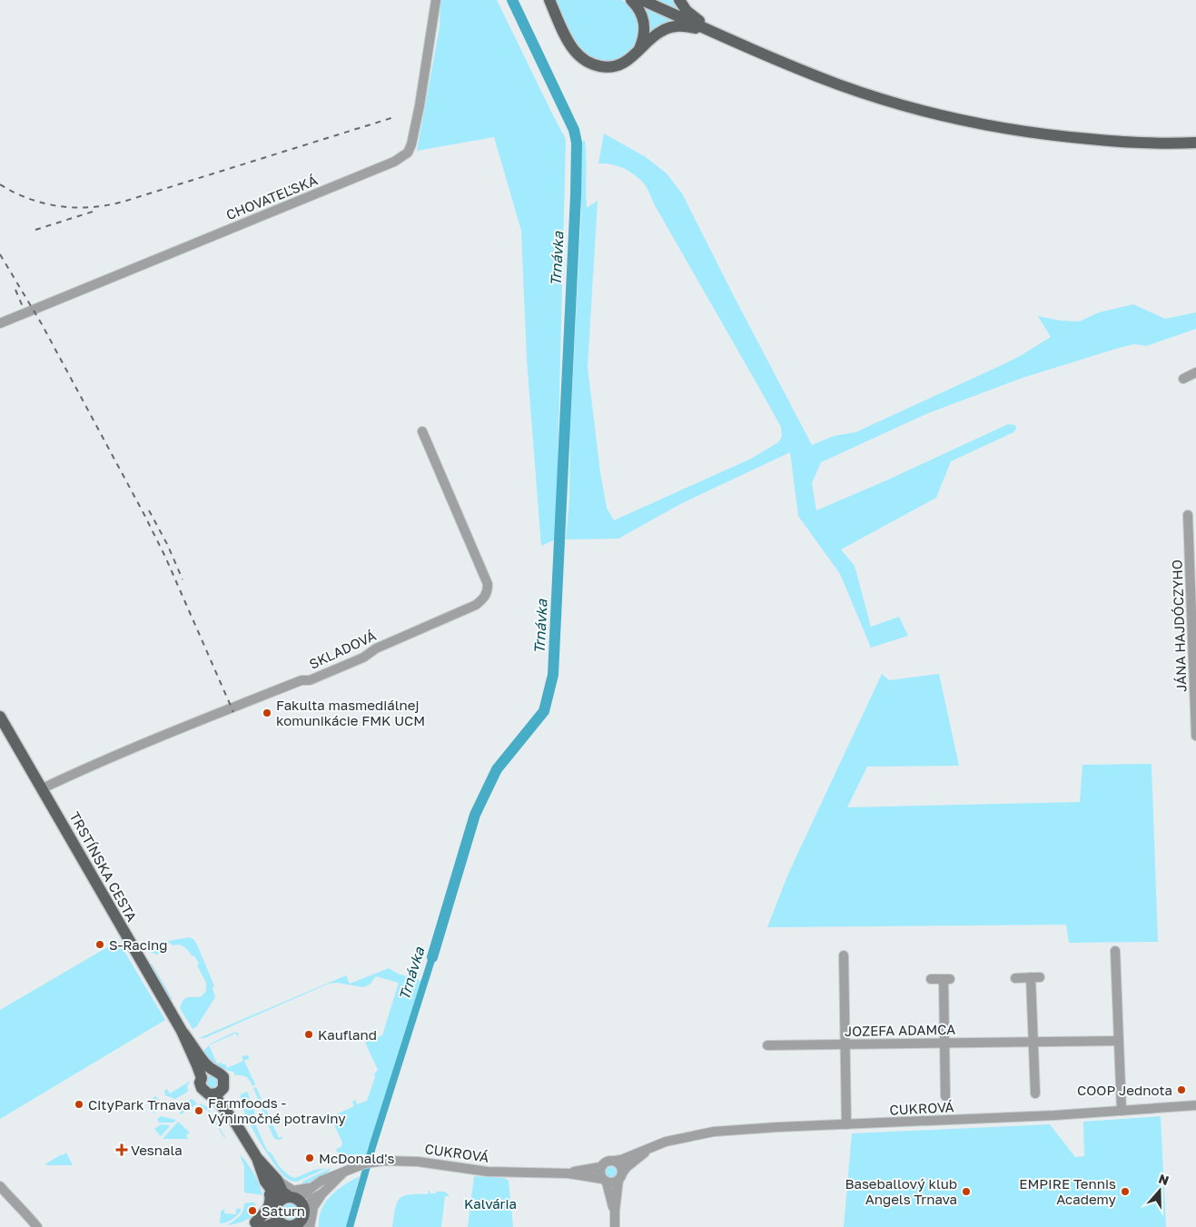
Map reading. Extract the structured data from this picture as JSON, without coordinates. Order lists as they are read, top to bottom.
{
  "streets": {
    "main road": ["TRSTÍNSKA CESTA"],
    "street": [
      "CHOVATEĽSKÁ",
      "JÁNA HAJDÓCZYHO",
      "SKLADOVÁ",
      "JOZEFA ADAMCA",
      "CUKROVÁ"
    ]
  },
  "crossings": [
    ["SKLADOVÁ", "TRSTÍNSKA CESTA"],
    ["TRSTÍNSKA CESTA", "CUKROVÁ"]
  ],
  "water": ["Trnávka"],
  "parks": ["Kalvária"],
  "places": {
    "other": [
      "Fakulta masmediálnej komunikácie FMK UCM",
      "S-Racing",
      "Kaufland",
      "COOP Jednota",
      "CityPark Trnava",
      "Farmfoods - Výnimočné potraviny",
      "McDonald's",
      "Baseballový klub Angels Trnava",
      "EMPIRE Tennis Academy",
      "Saturn"
    ],
    "health": ["Vesnala"]
  },
  "north": "top"
}
